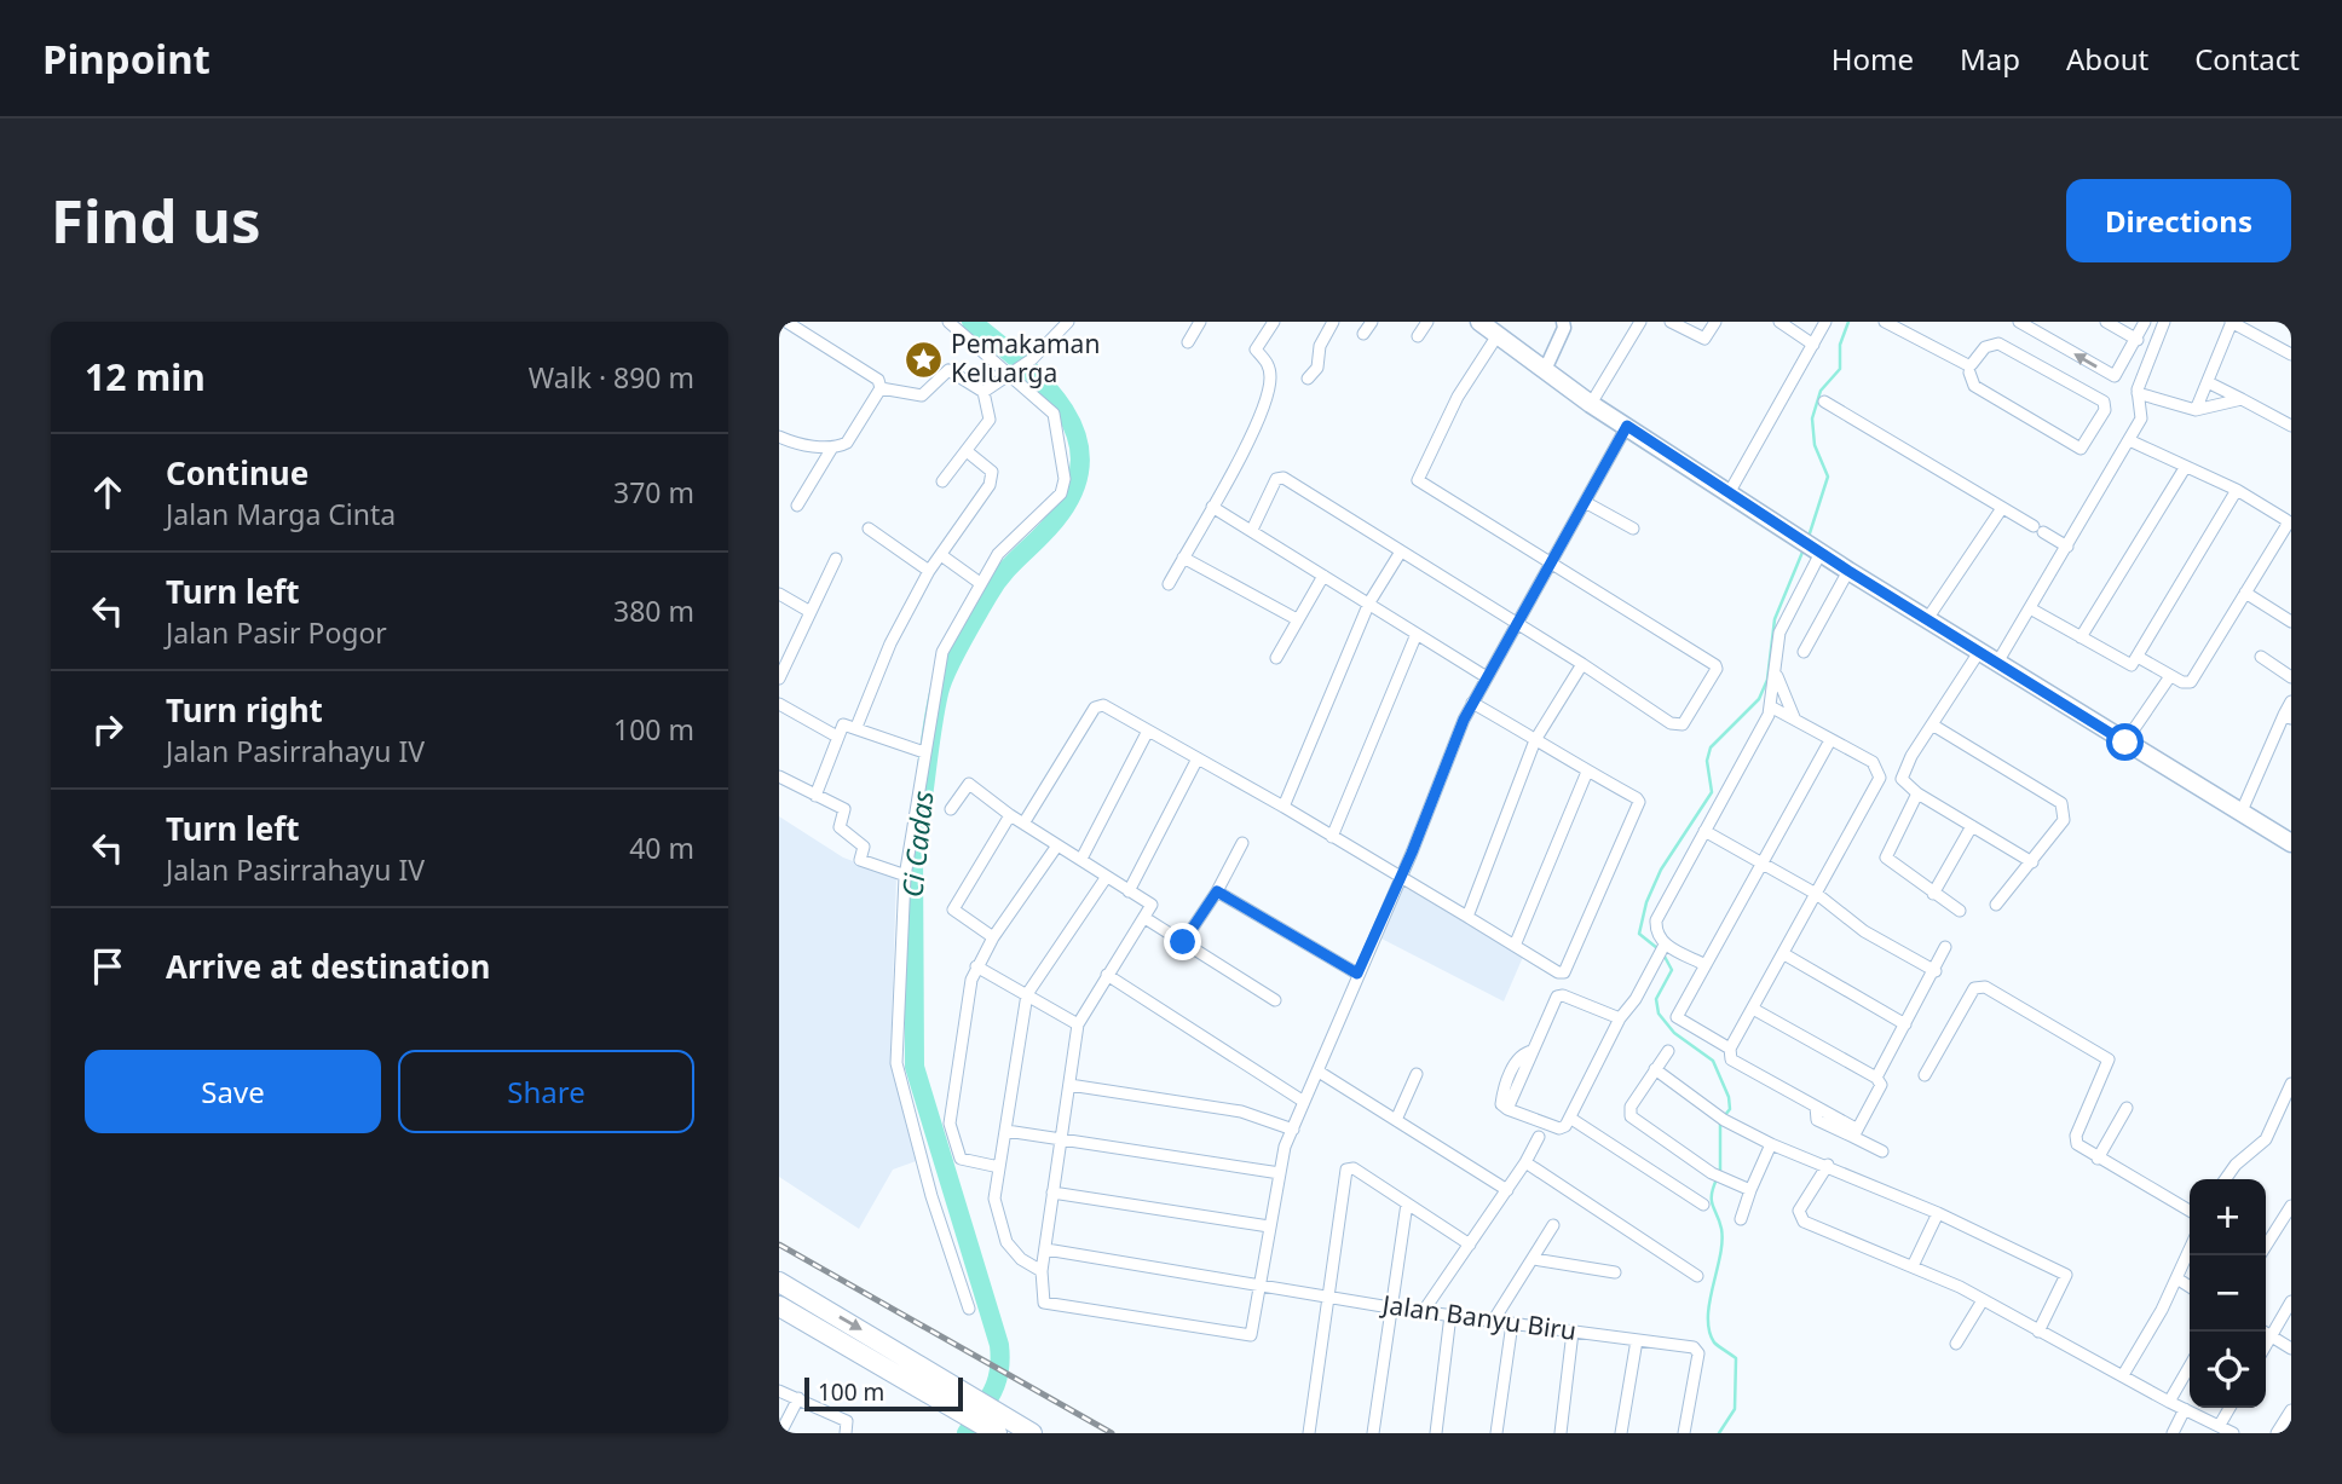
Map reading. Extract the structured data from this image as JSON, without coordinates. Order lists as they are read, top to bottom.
{
  "streets": {
    "street": ["Jalan Banyu Biru"]
  },
  "water": ["Ci Cadas"],
  "places": {
    "place": ["Pemakaman Keluarga"]
  },
  "scale_bar": "100 m",
  "page": {
    "header": "Pinpoint",
    "nav": [
      "Home",
      "Map",
      "About",
      "Contact"
    ],
    "buttons": [
      "Directions",
      ["Save", "Share"]
    ],
    "title": "Find us",
    "heading": ["12 min", "Walk · 890 m"],
    "list": [
      ["Continue", "Jalan Marga Cinta", "370 m"],
      ["Turn left", "Jalan Pasir Pogor", "380 m"],
      ["Turn right", "Jalan Pasirrahayu IV", "100 m"],
      ["Turn left", "Jalan Pasirrahayu IV", "40 m"],
      "Arrive at destination"
    ],
    "map_buttons": ["+", "−"],
    "scale": "100 m"
  }
}
